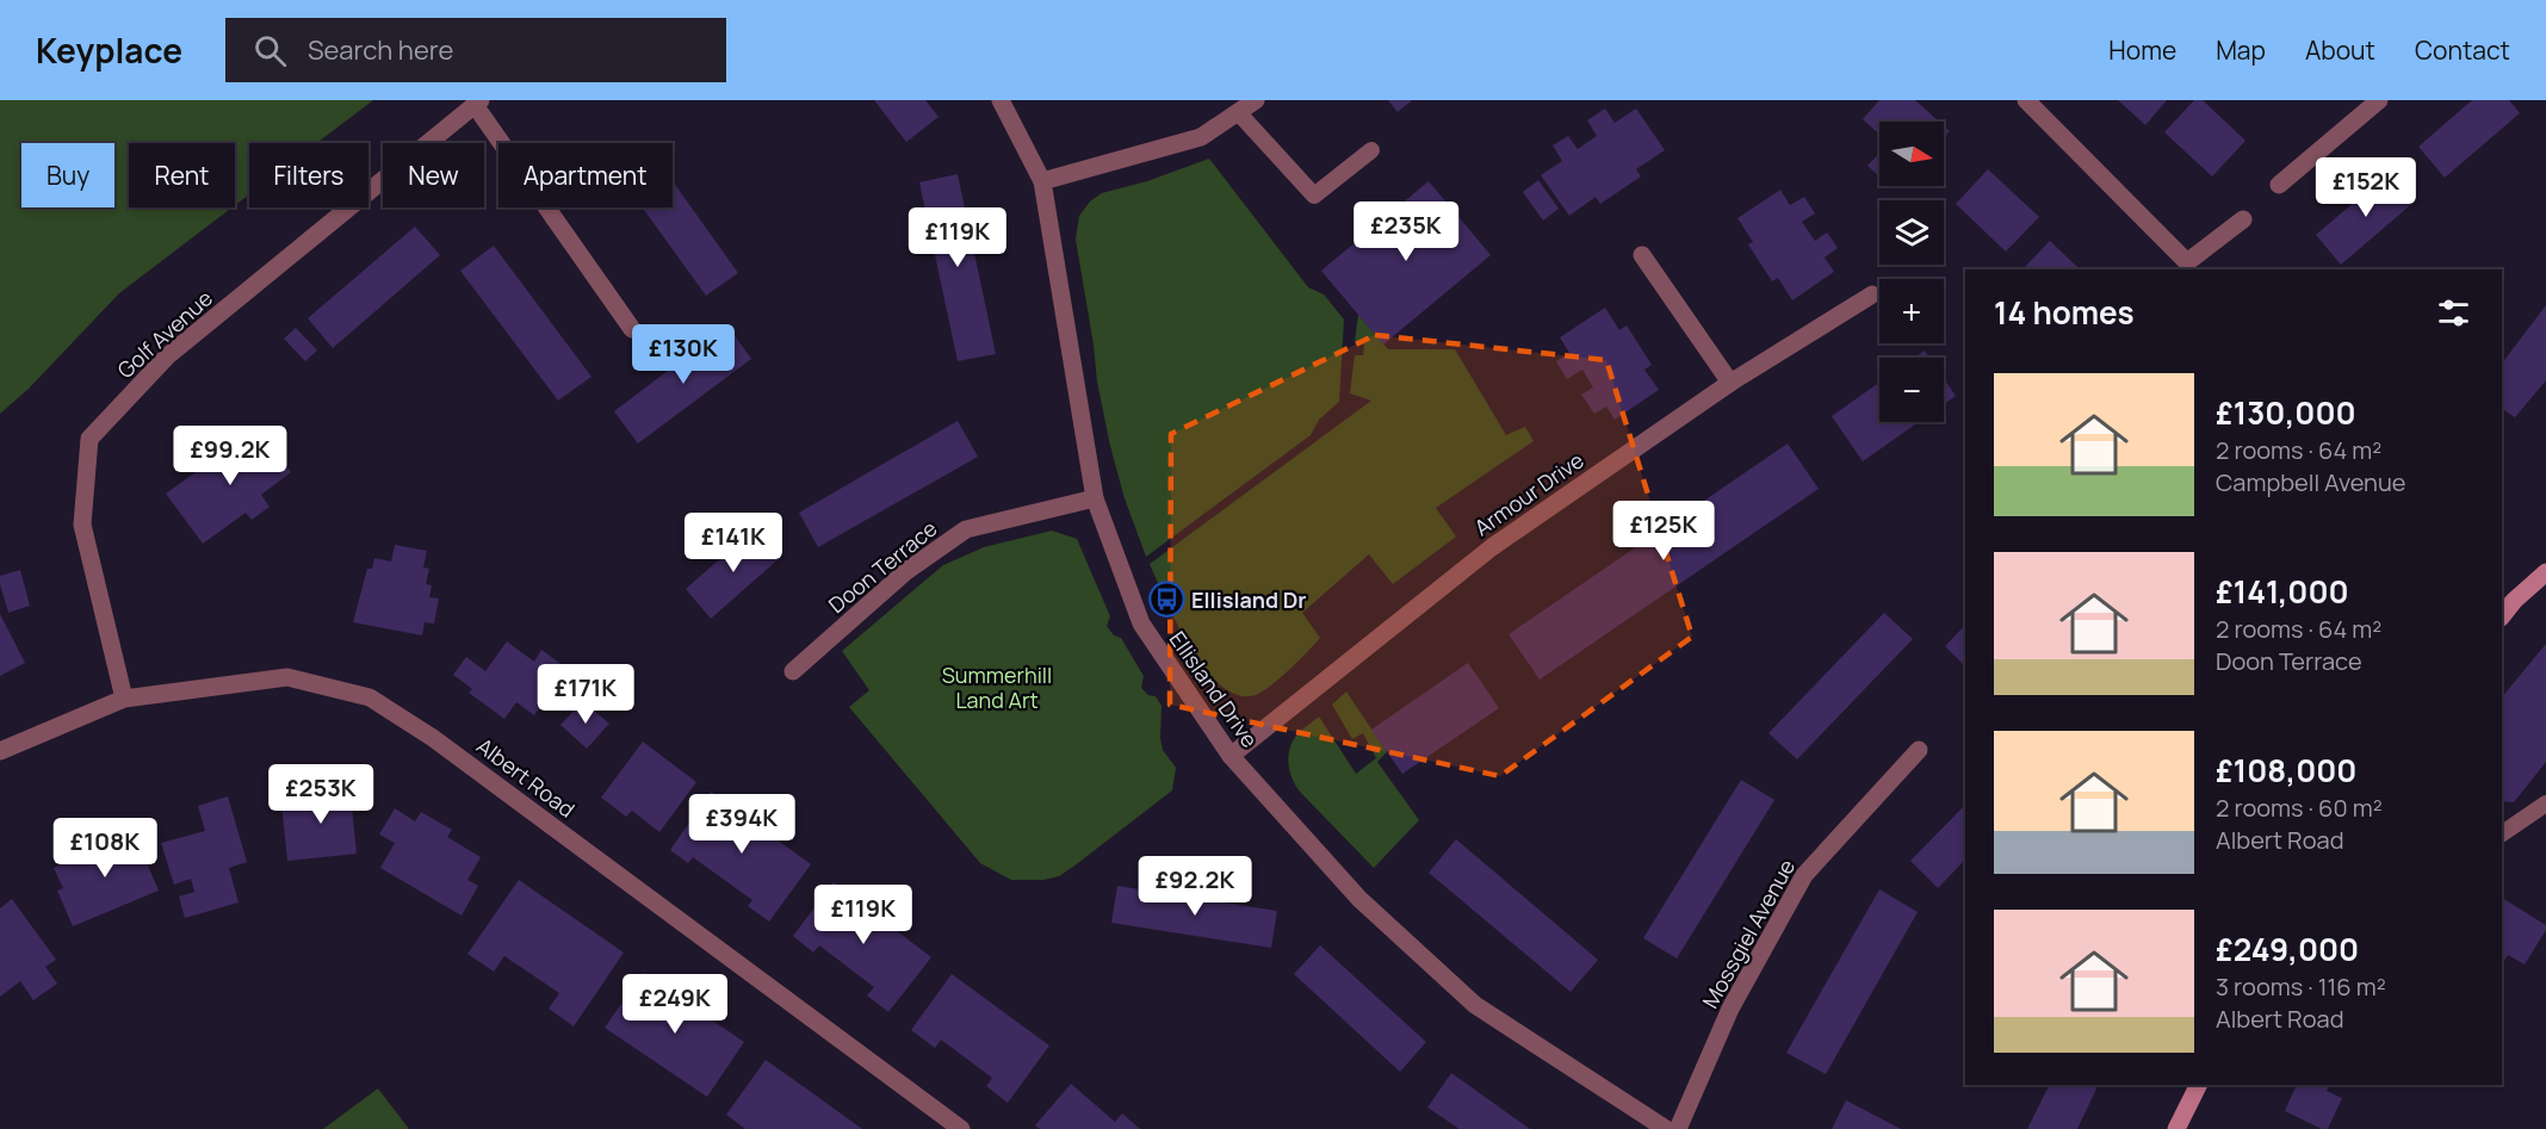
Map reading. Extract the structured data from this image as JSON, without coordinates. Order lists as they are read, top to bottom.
{
  "streets": {
    "street": [
      "Golf Avenue",
      "Armour Drive",
      "Doon Terrace",
      "Ellisland Drive",
      "Albert Road",
      "Mossgiel Avenue"
    ]
  },
  "crossings": [
    ["Golf Avenue", "Albert Road"],
    ["Armour Drive", "Ellisland Drive"],
    ["Doon Terrace", "Ellisland Drive"]
  ],
  "parks": ["Summerhill Land Art"],
  "places": {
    "bus stop": ["Ellisland Dr"]
  },
  "north": "right",
  "page": {
    "header": "Keyplace",
    "search": "Search here",
    "nav": [
      "Home",
      "Map",
      "About",
      "Contact"
    ],
    "map_buttons": ["+", "−"],
    "chip": [
      "Buy",
      "Rent",
      "Filters",
      "New",
      "Apartment"
    ],
    "price": [
      "£152K",
      "£235K",
      "£119K",
      "£130K",
      "£99.2K",
      "£125K",
      "£141K",
      "£171K",
      "£253K",
      "£394K",
      "£108K",
      "£92.2K",
      "£119K",
      "£249K"
    ],
    "heading": "14 homes",
    "list": [
      {
        "name": "£130,000",
        "note": "2 rooms · 64 m² · Campbell Avenue"
      },
      {
        "name": "£141,000",
        "note": "2 rooms · 64 m² · Doon Terrace"
      },
      {
        "name": "£108,000",
        "note": "2 rooms · 60 m² · Albert Road"
      },
      {
        "name": "£249,000",
        "note": "3 rooms · 116 m² · Albert Road"
      }
    ]
  }
}
